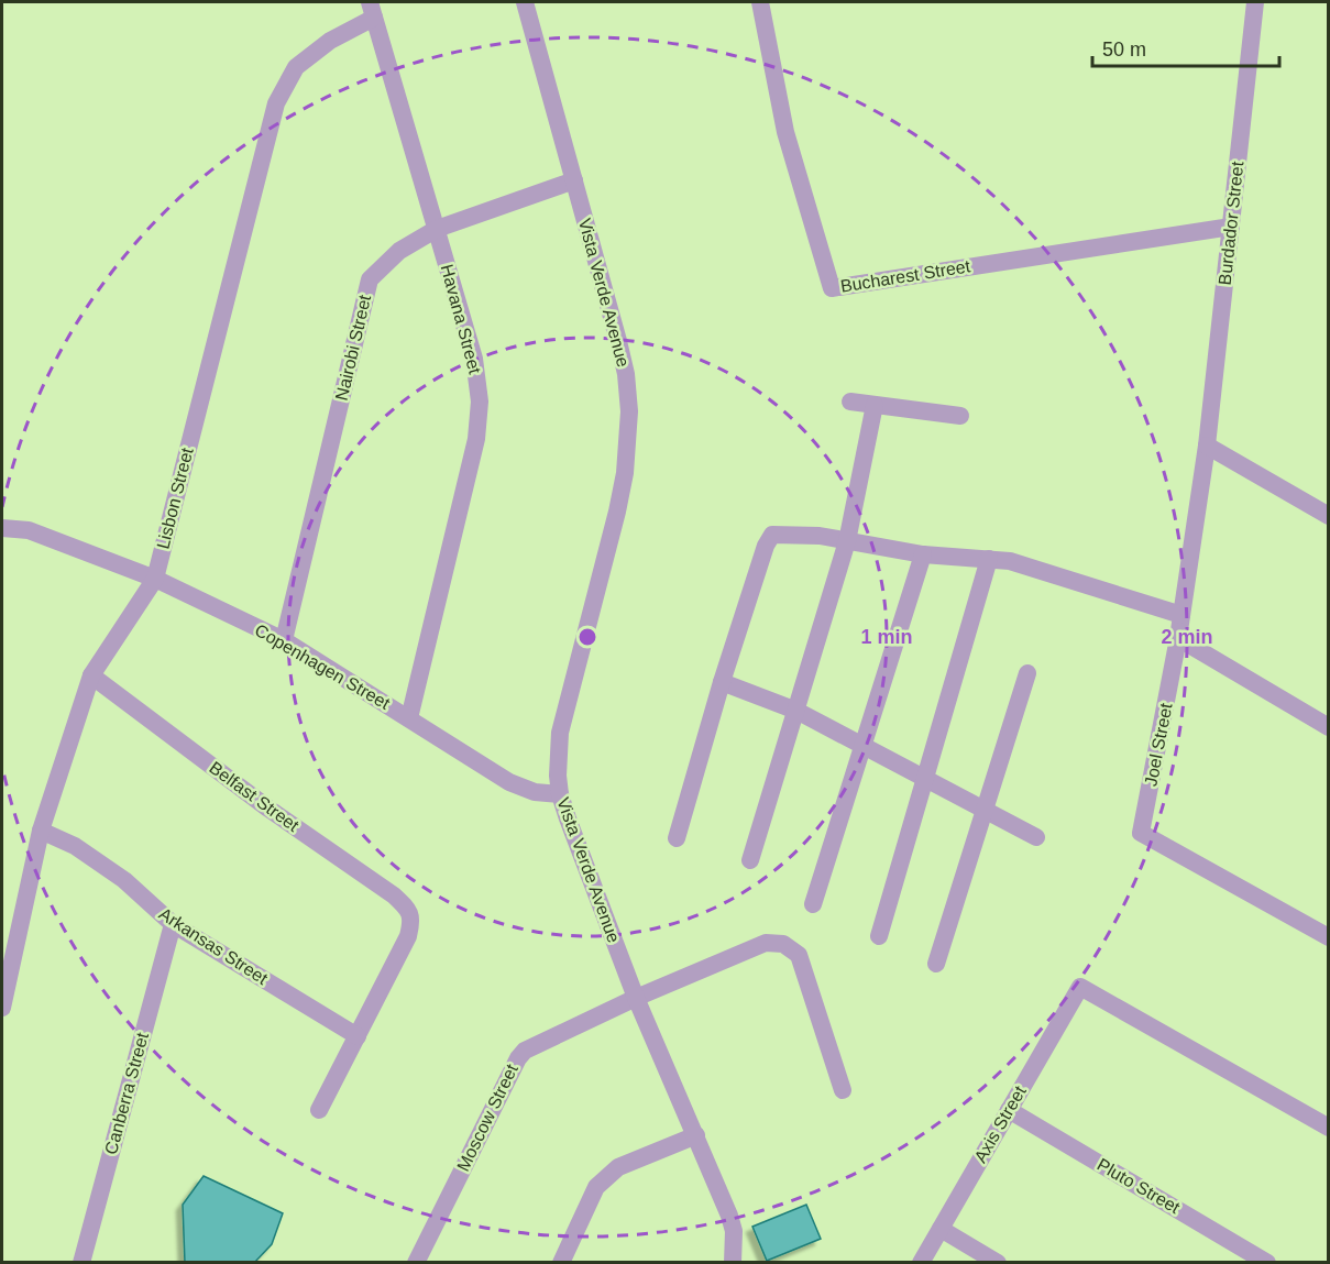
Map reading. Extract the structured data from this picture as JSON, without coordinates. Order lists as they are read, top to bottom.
{
  "streets": {
    "street": [
      "Burdador Street",
      "Bucharest Street",
      "Vista Verde Avenue",
      "Havana Street",
      "Nairobi Street",
      "Lisbon Street",
      "Copenhagen Street",
      "Joel Street",
      "Belfast Street",
      "Arkansas Street",
      "Canberra Street",
      "Moscow Street",
      "Axis Street",
      "Pluto Street"
    ]
  },
  "crossings": [
    ["Burdador Street", "Bucharest Street"],
    ["Burdador Street", "Joel Street"],
    ["Vista Verde Avenue", "Nairobi Street"],
    ["Vista Verde Avenue", "Copenhagen Street"],
    ["Vista Verde Avenue", "Moscow Street"],
    ["Havana Street", "Nairobi Street"],
    ["Havana Street", "Lisbon Street"],
    ["Havana Street", "Copenhagen Street"],
    ["Nairobi Street", "Copenhagen Street"],
    ["Lisbon Street", "Copenhagen Street"],
    ["Lisbon Street", "Belfast Street"],
    ["Lisbon Street", "Arkansas Street"],
    ["Belfast Street", "Arkansas Street"],
    ["Arkansas Street", "Canberra Street"],
    ["Axis Street", "Pluto Street"]
  ],
  "scale_bar": "50 m",
  "rings": ["1 min", "2 min"]
}
